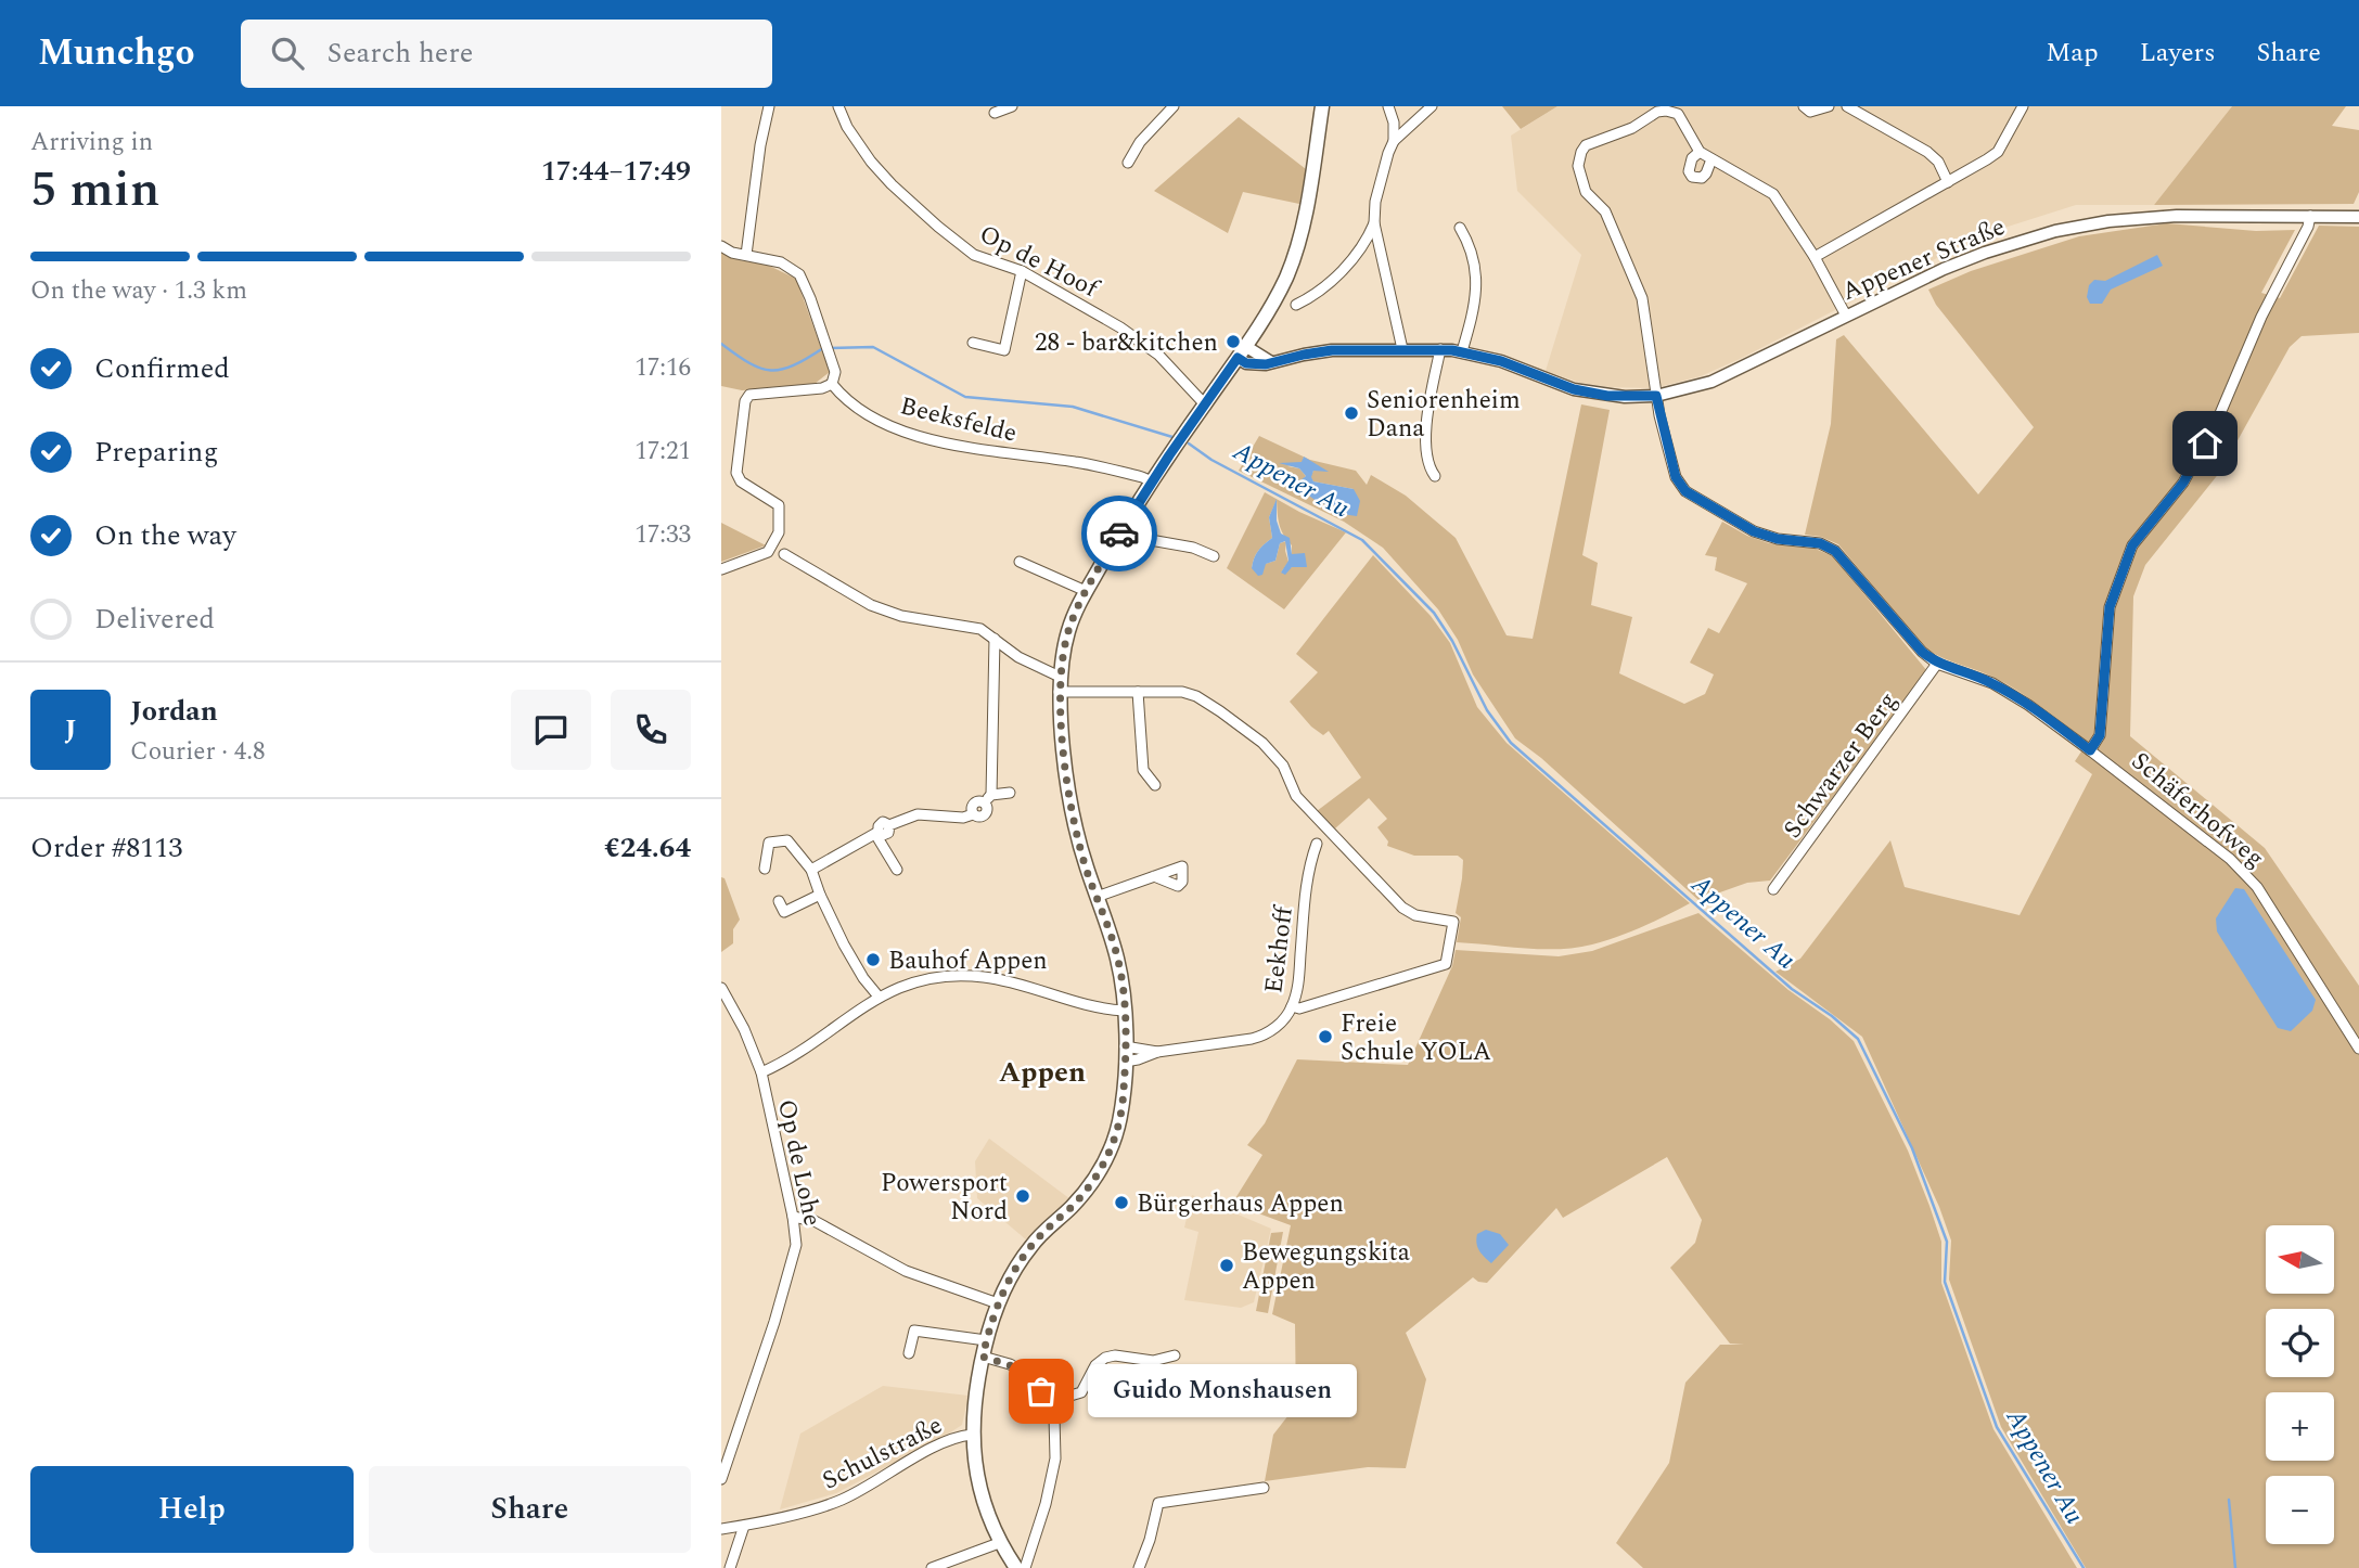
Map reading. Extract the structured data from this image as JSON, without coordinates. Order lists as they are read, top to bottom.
{
  "streets": {
    "street": [
      "Appener Straße",
      "Op de Hoof",
      "Beeksfelde",
      "Schwarzer Berg",
      "Schäferhofweg",
      "Eekhoff",
      "Op de Lohe",
      "Schulstraße"
    ]
  },
  "crossings": [
    ["Appener Straße", "Schäferhofweg"],
    ["Schwarzer Berg", "Schäferhofweg"]
  ],
  "districts": ["Appen"],
  "water": ["Appener Au"],
  "places": [
    "28 - bar&kitchen",
    "Seniorenheim Dana",
    "Bauhof Appen",
    "Freie Schule YOLA",
    "Powersport Nord",
    "Bürgerhaus Appen",
    "Bewegungskita Appen",
    "Guido Monshausen"
  ],
  "north": "left",
  "page": {
    "header": "Munchgo",
    "search": "Search here",
    "nav": ["Map", "Layers", "Share"],
    "heading": ["5 min", "Arriving in", "17:44–17:49"],
    "panel": [
      "Jordan",
      "Courier · 4.8",
      "Order #8113",
      "€24.64"
    ],
    "bar": "On the way · 1.3 km",
    "list": [
      ["Confirmed", "17:16"],
      ["Preparing", "17:21"],
      ["On the way", "17:33"],
      "Delivered"
    ],
    "round": "J",
    "map_buttons": ["+", "−"],
    "bubble": "Guido Monshausen",
    "buttons": ["Help", "Share"]
  }
}
